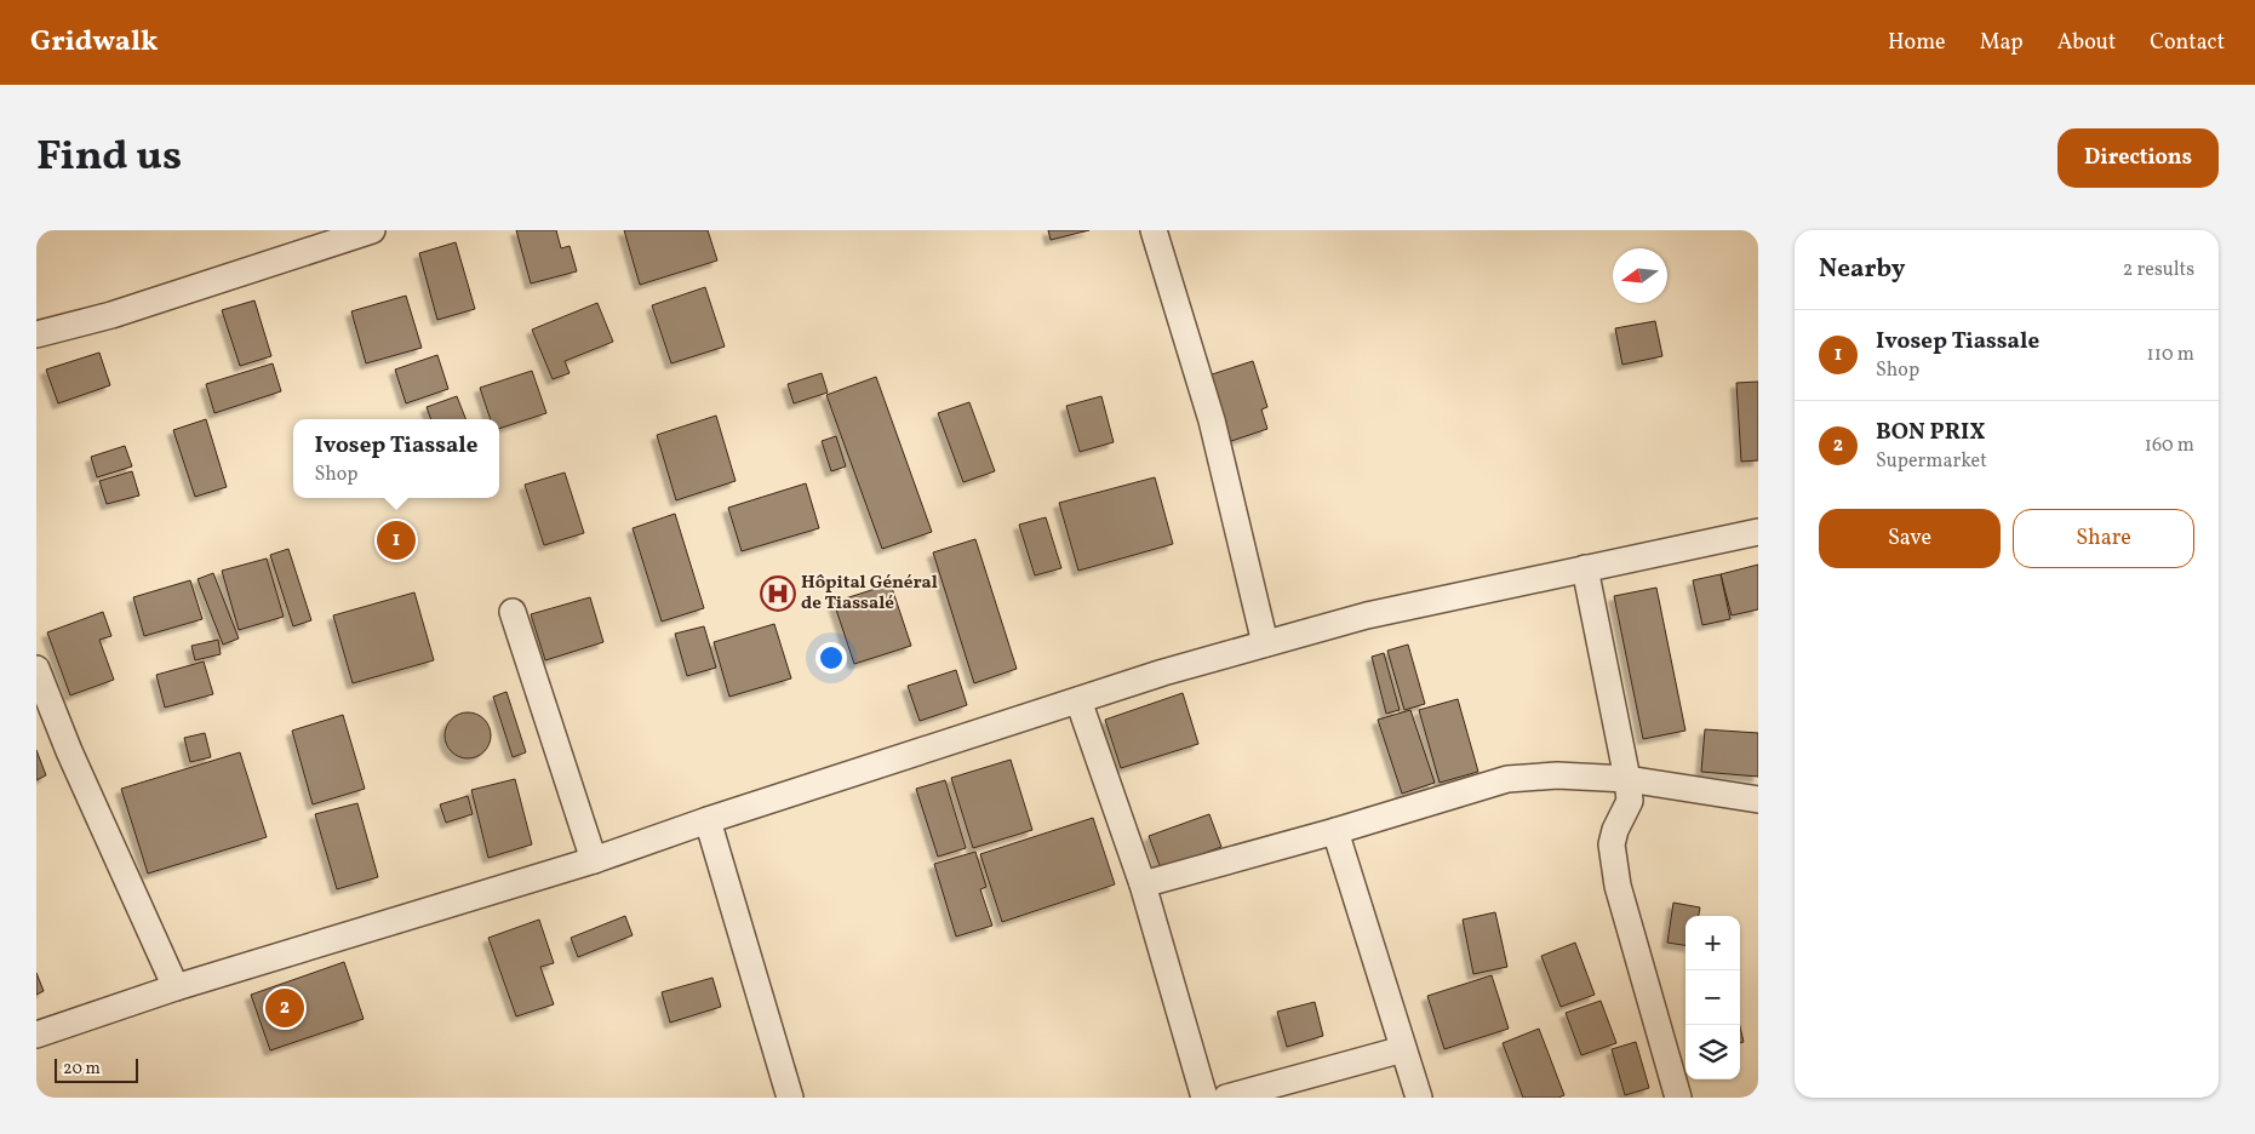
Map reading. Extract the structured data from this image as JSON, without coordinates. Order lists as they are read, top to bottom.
{
  "places": {
    "hospital": ["Hôpital Général de Tiassalé"]
  },
  "scale_bar": "20 m",
  "north": "left",
  "page": {
    "header": "Gridwalk",
    "nav": [
      "Home",
      "Map",
      "About",
      "Contact"
    ],
    "title": "Find us",
    "buttons": [
      "Directions",
      ["Save", "Share"]
    ],
    "heading": ["Nearby", "2 results"],
    "list": [
      {
        "mark": "1",
        "name": "Ivosep Tiassale",
        "note": "Shop",
        "value": "110 m"
      },
      {
        "mark": "2",
        "name": "BON PRIX",
        "note": "Supermarket",
        "value": "160 m"
      }
    ],
    "popup": ["Ivosep Tiassale", "Shop"],
    "pins": ["1", "2"],
    "map_buttons": ["+", "−"],
    "scale": "20 m"
  }
}
